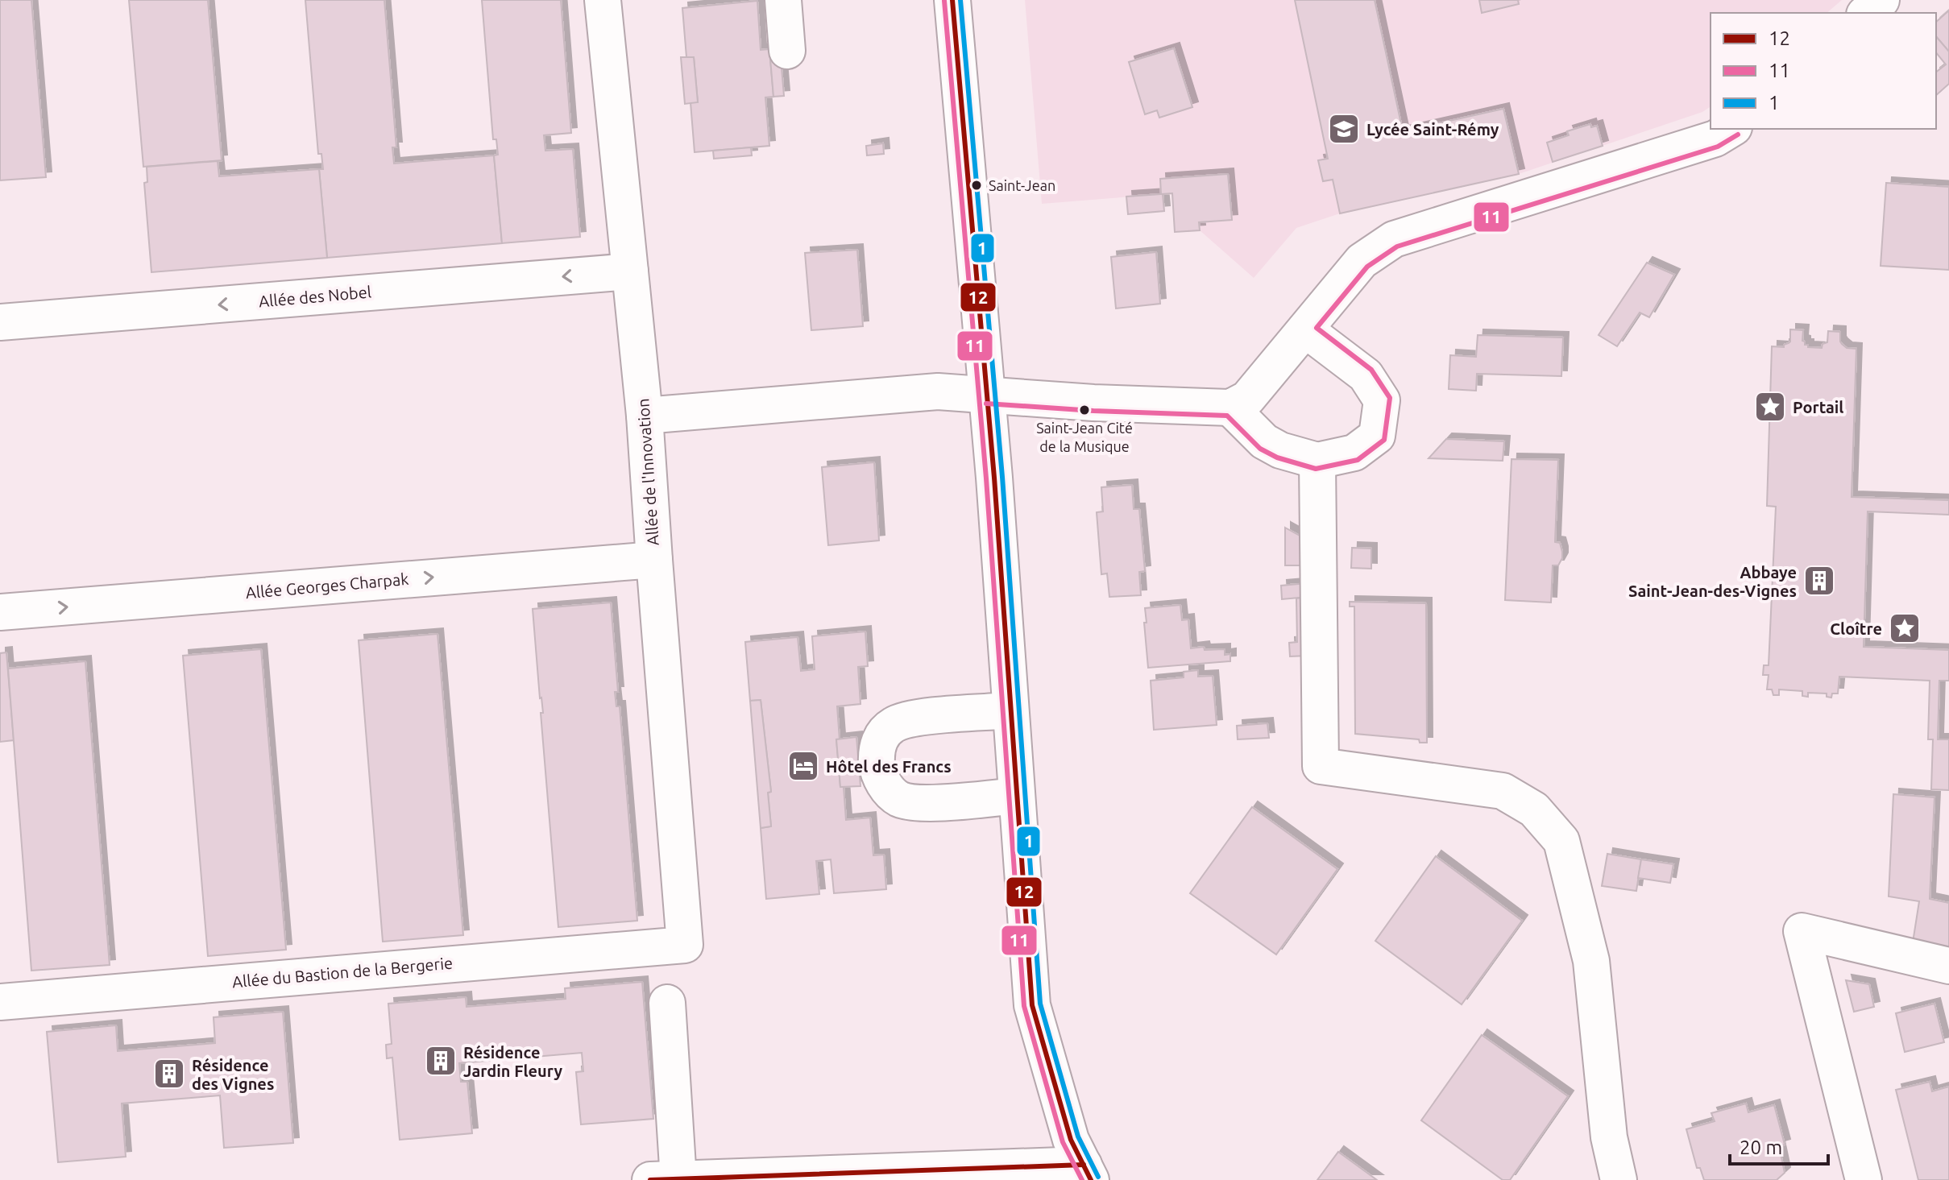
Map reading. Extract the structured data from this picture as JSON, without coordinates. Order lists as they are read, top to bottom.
{
  "streets": {
    "street": [
      "Allée des Nobel",
      "Allée de l'Innovation",
      "Allée Georges Charpak",
      "Allée du Bastion de la Bergerie"
    ]
  },
  "crossings": [
    ["Allée des Nobel", "Allée de l'Innovation"],
    ["Allée de l'Innovation", "Allée Georges Charpak"],
    ["Allée de l'Innovation", "Allée du Bastion de la Bergerie"]
  ],
  "one_way": ["Allée des Nobel", "Allée Georges Charpak"],
  "places": {
    "school or university": ["Lycée Saint-Rémy"],
    "other": ["Saint-Jean", "Saint-Jean Cité de la Musique"],
    "place": ["Portail", "Cloître"],
    "building": ["Abbaye Saint-Jean-des-Vignes", "Résidence Jardin Fleury", "Résidence des Vignes"],
    "hotel": ["Hôtel des Francs"]
  },
  "lines": ["transit line 12", "transit line 1", "transit line 11"],
  "legend": ["12", "11", "1"],
  "scale_bar": "20 m"
}
